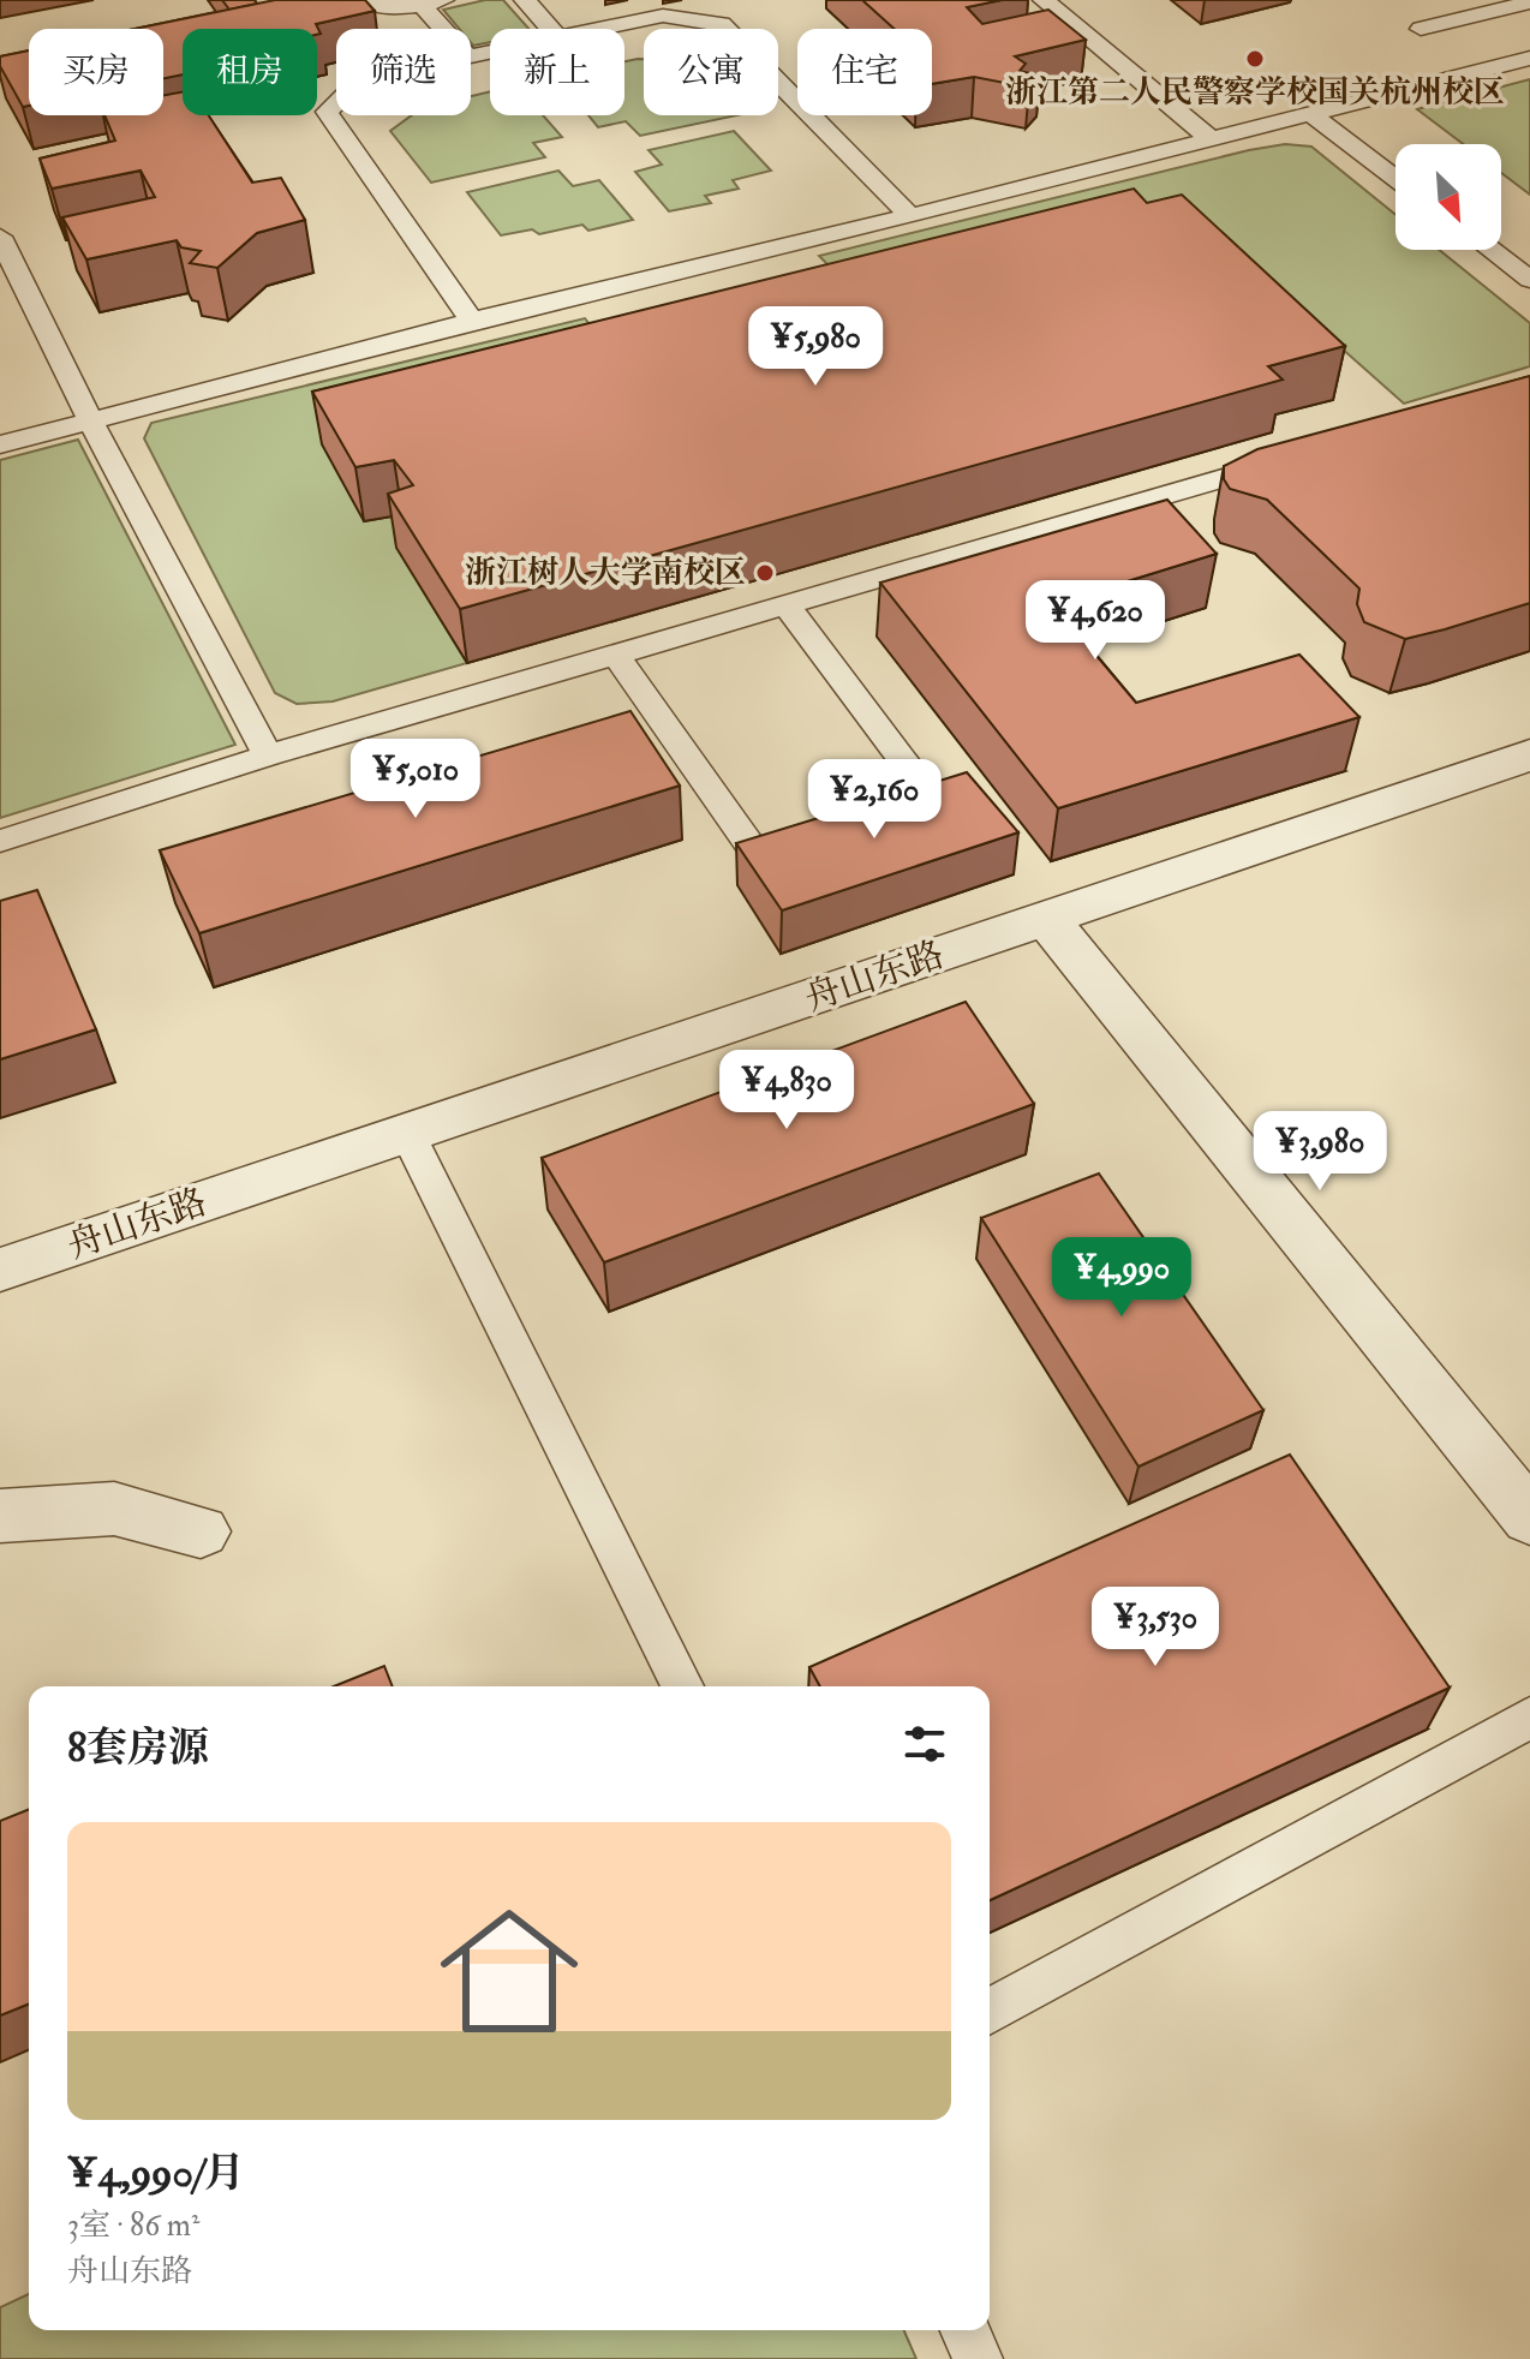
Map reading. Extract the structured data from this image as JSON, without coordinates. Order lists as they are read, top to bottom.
{
  "streets": {
    "street": ["舟山东路"]
  },
  "places": ["浙江第二人民警察学校国关杭州校区", "浙江树人大学南校区"],
  "north": "bottom right",
  "page": {
    "chip": [
      "买房",
      "租房",
      "筛选",
      "新上",
      "公寓",
      "住宅"
    ],
    "price": [
      "¥5,980",
      "¥4,620",
      "¥5,010",
      "¥2,160",
      "¥4,830",
      "¥3,980",
      "¥4,990",
      "¥3,530"
    ],
    "heading": "8套房源",
    "list": [
      {
        "name": "¥4,990/月",
        "note": "3室 · 86 m² · 舟山东路"
      }
    ]
  }
}
